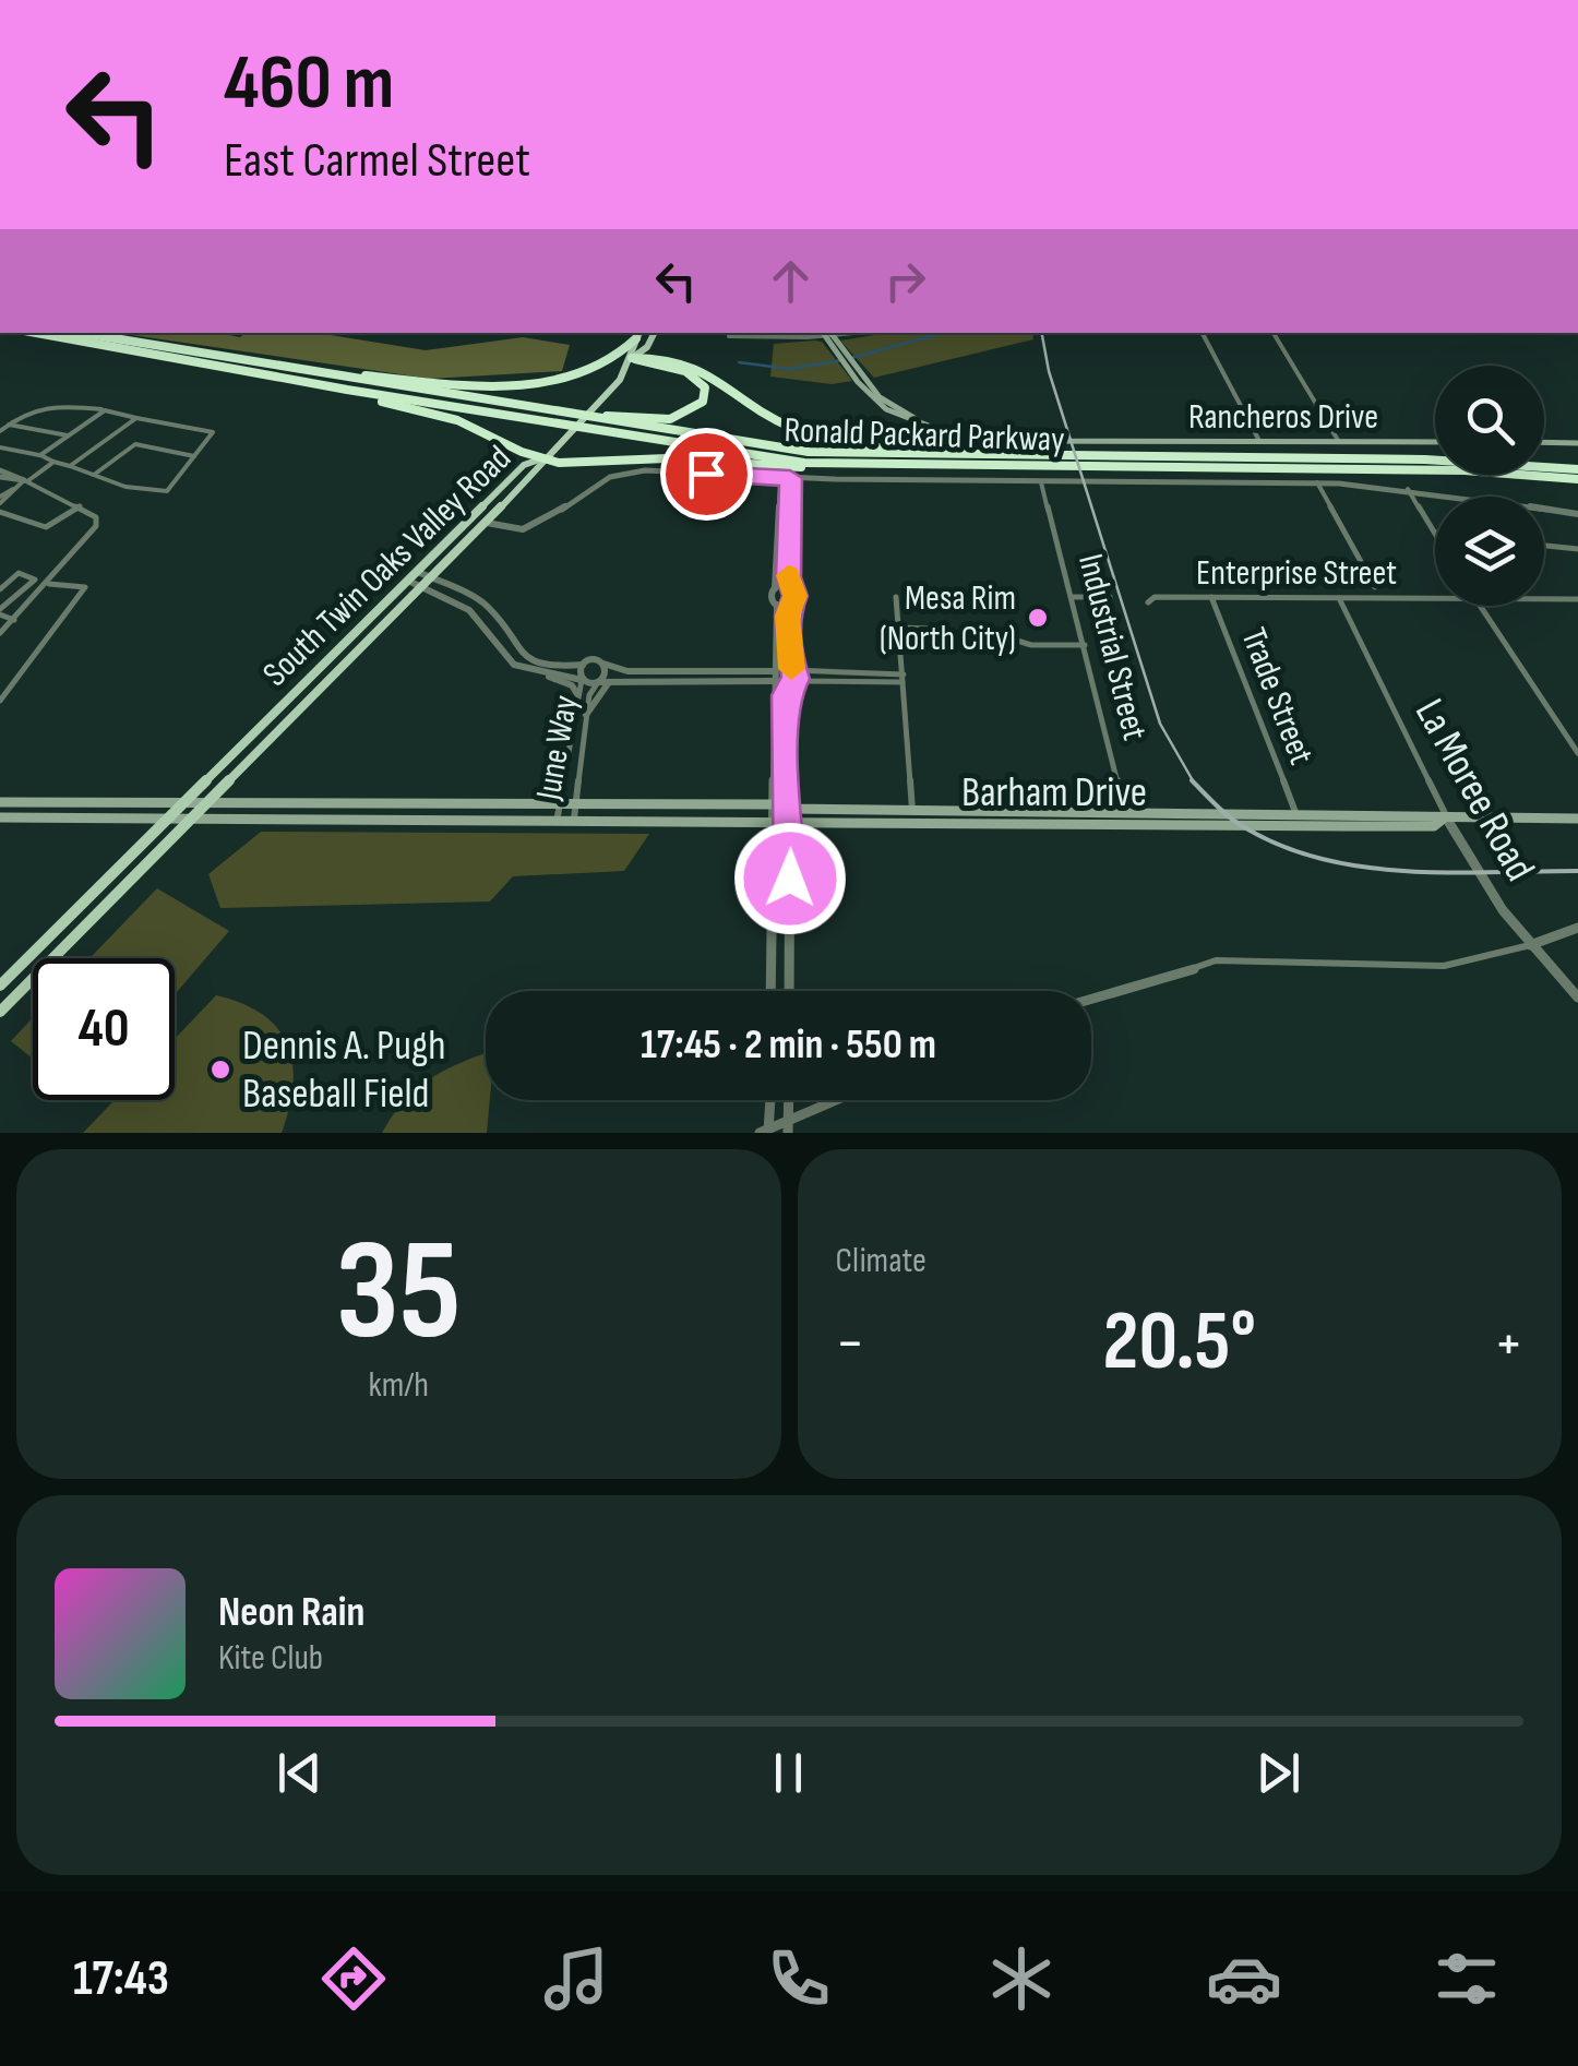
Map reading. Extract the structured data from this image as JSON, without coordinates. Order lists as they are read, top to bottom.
{
  "streets": {
    "highway": ["Ronald Packard Parkway"],
    "main road": ["Rancheros Drive", "South Twin Oaks Valley Road", "Barham Drive"],
    "street": [
      "Enterprise Street",
      "Industrial Street",
      "Trade Street",
      "June Way",
      "La Moree Road"
    ]
  },
  "crossings": [
    ["Enterprise Street", "Trade Street"],
    ["Enterprise Street", "La Moree Road"],
    ["Industrial Street", "Barham Drive"],
    ["Trade Street", "Barham Drive"],
    ["La Moree Road", "Barham Drive"]
  ],
  "places": ["Mesa Rim (North City)", "Dennis A. Pugh Baseball Field"],
  "page": {
    "turn": ["460 m", "East Carmel Street"],
    "limit": "40",
    "trip": "17:45 · 2 min · 550 m",
    "tile": [
      ["35", "km/h"],
      "Climate"
    ],
    "heat": ["−", "20.5°", "+"],
    "song": ["Neon Rain", "Kite Club"],
    "tabs": "17:43"
  }
}
